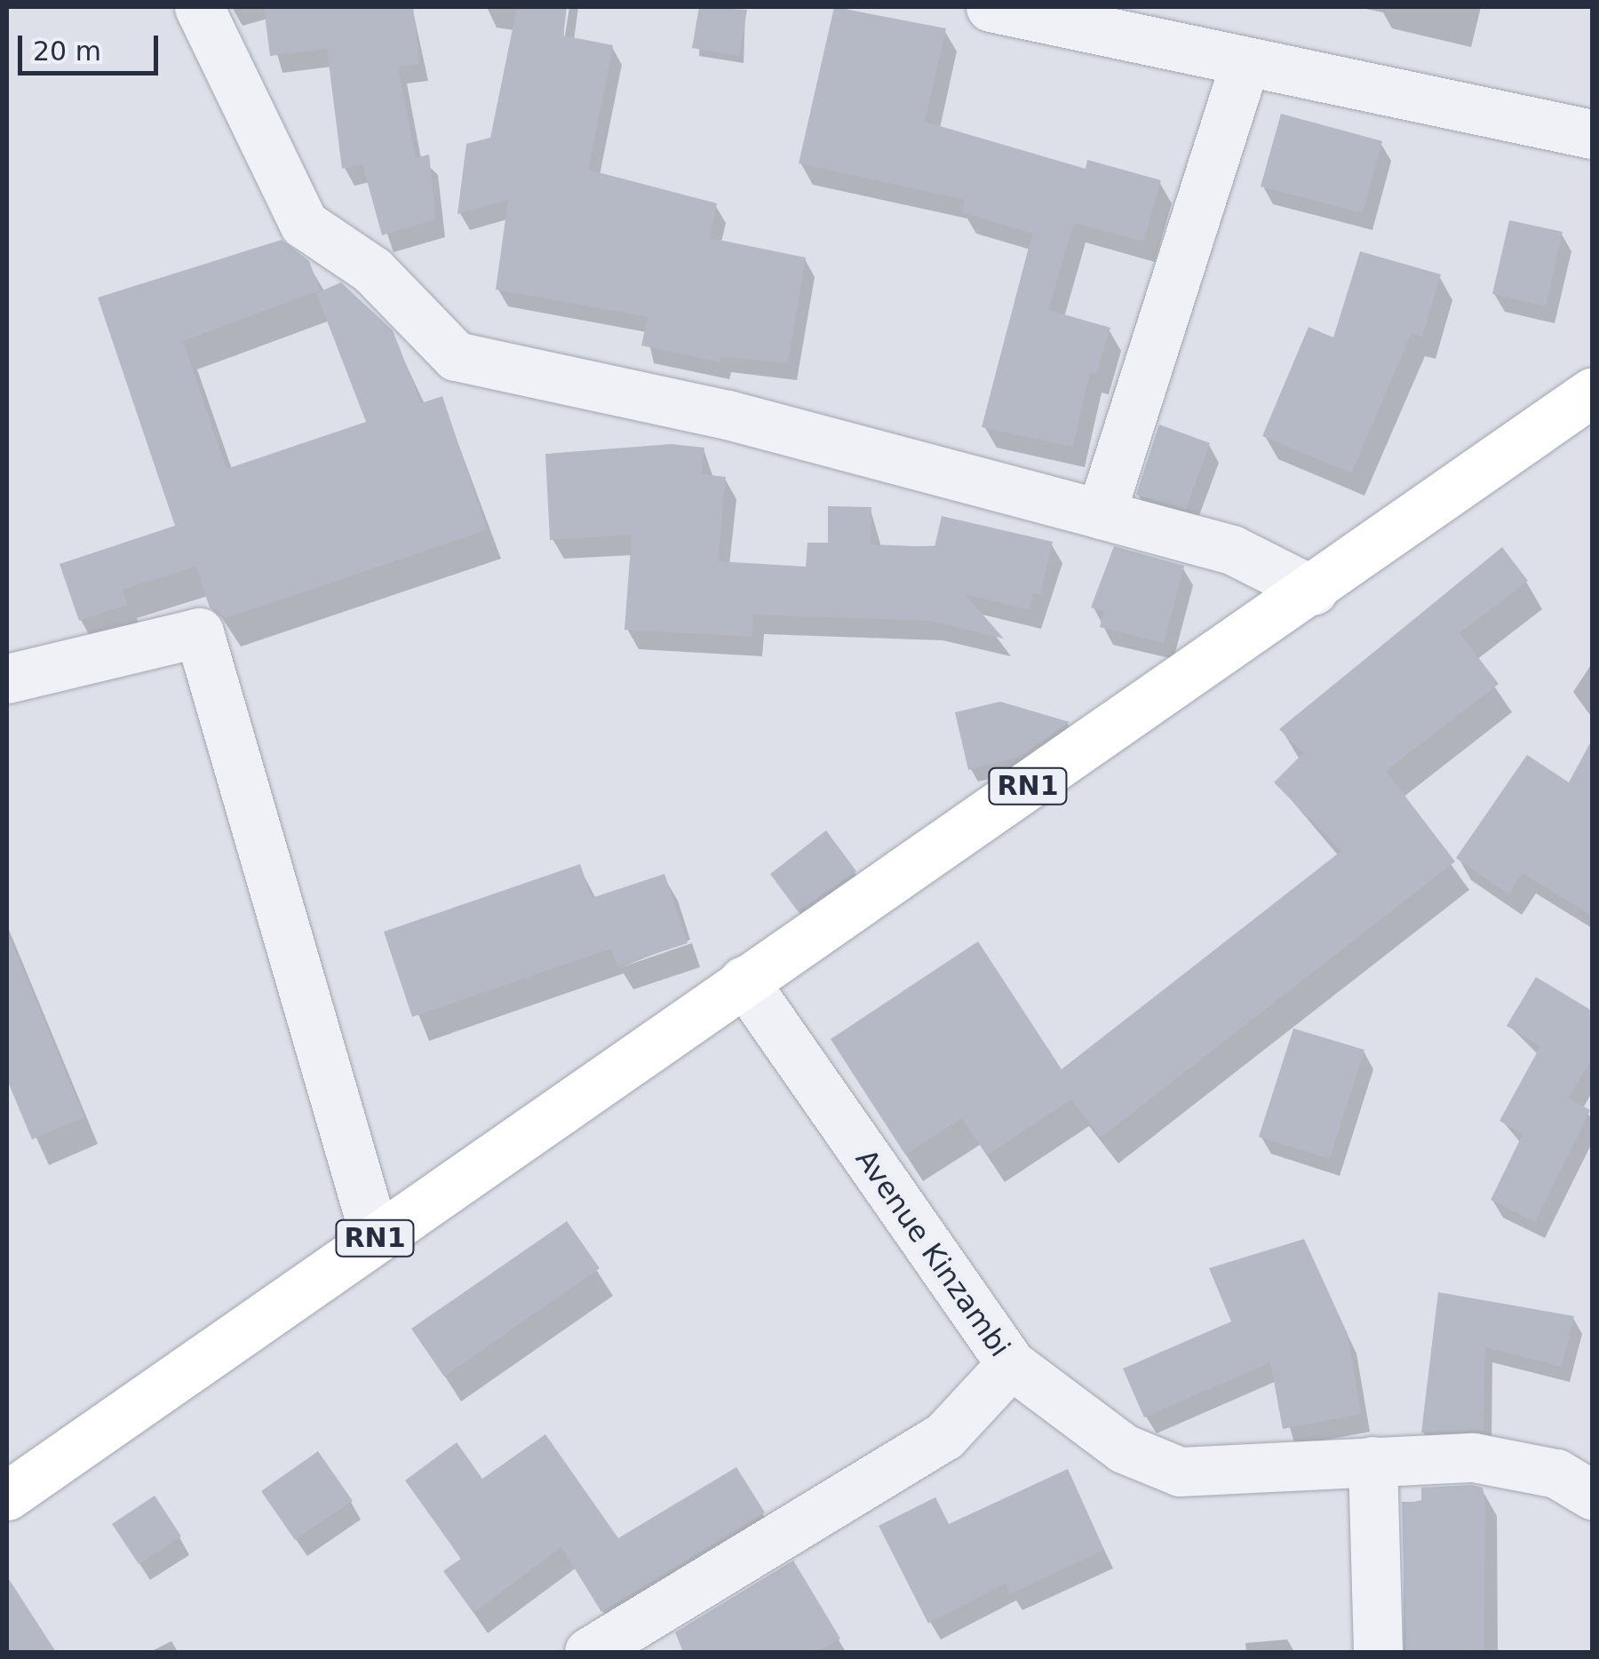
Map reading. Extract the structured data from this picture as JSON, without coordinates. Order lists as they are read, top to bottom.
{
  "streets": {
    "highway": ["RN1"],
    "street": ["Avenue Kinzambi"]
  },
  "crossings": [
    ["RN1", "Avenue Kinzambi"]
  ],
  "scale_bar": "20 m"
}
